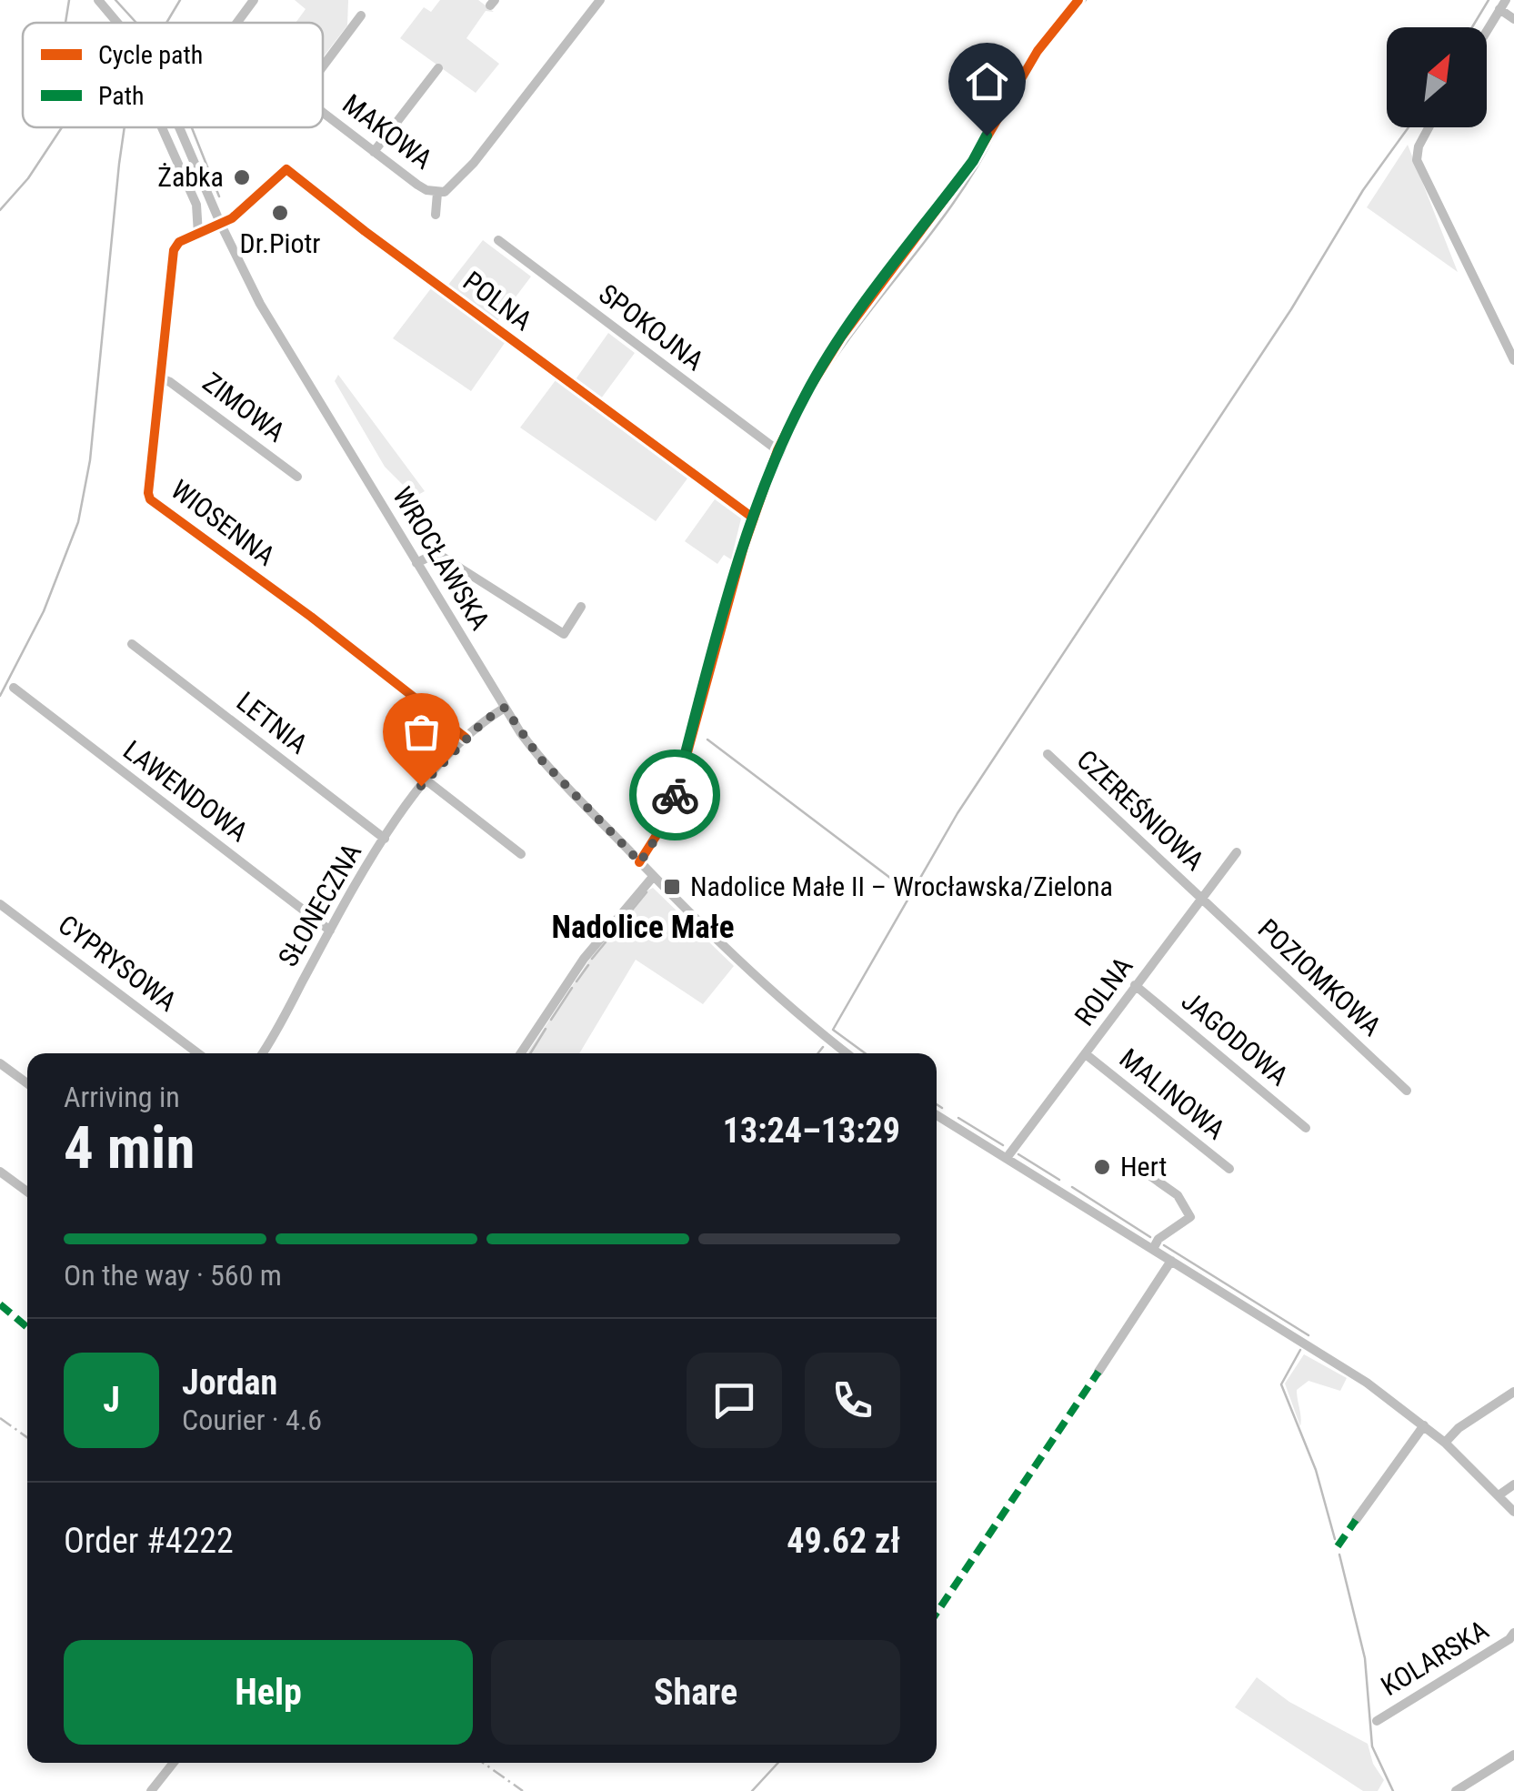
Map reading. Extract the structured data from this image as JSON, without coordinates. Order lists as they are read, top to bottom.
{
  "streets": {
    "street": [
      "MAKOWA",
      "POLNA",
      "SPOKOJNA",
      "ZIMOWA",
      "WIOSENNA",
      "WROCŁAWSKA",
      "LETNIA",
      "LAWENDOWA",
      "CZEREŚNIOWA",
      "SŁONECZNA",
      "CYPRYSOWA",
      "POZIOMKOWA",
      "ROLNA",
      "JAGODOWA",
      "MALINOWA",
      "KOLARSKA"
    ]
  },
  "crossings": [
    ["POLNA", "WIOSENNA"],
    ["POLNA", "WROCŁAWSKA"],
    ["ZIMOWA", "WIOSENNA"],
    ["WIOSENNA", "WROCŁAWSKA"],
    ["WIOSENNA", "SŁONECZNA"],
    ["LETNIA", "SŁONECZNA"],
    ["LAWENDOWA", "SŁONECZNA"],
    ["CZEREŚNIOWA", "POZIOMKOWA"],
    ["CZEREŚNIOWA", "ROLNA"],
    ["POZIOMKOWA", "ROLNA"],
    ["ROLNA", "JAGODOWA"],
    ["ROLNA", "MALINOWA"]
  ],
  "districts": ["Nadolice Małe"],
  "places": {
    "other": ["Żabka", "Dr.Piotr", "Hert"],
    "transit": ["Nadolice Małe II – Wrocławska/Zielona"]
  },
  "legend": ["Cycle path", "Path"],
  "north": "top right",
  "page": {
    "heading": ["4 min", "Arriving in", "13:24–13:29"],
    "panel": [
      "Jordan",
      "Courier · 4.6",
      "Order #4222",
      "49.62 zł"
    ],
    "bar": "On the way · 560 m",
    "round": "J",
    "buttons": ["Help", "Share"]
  }
}
